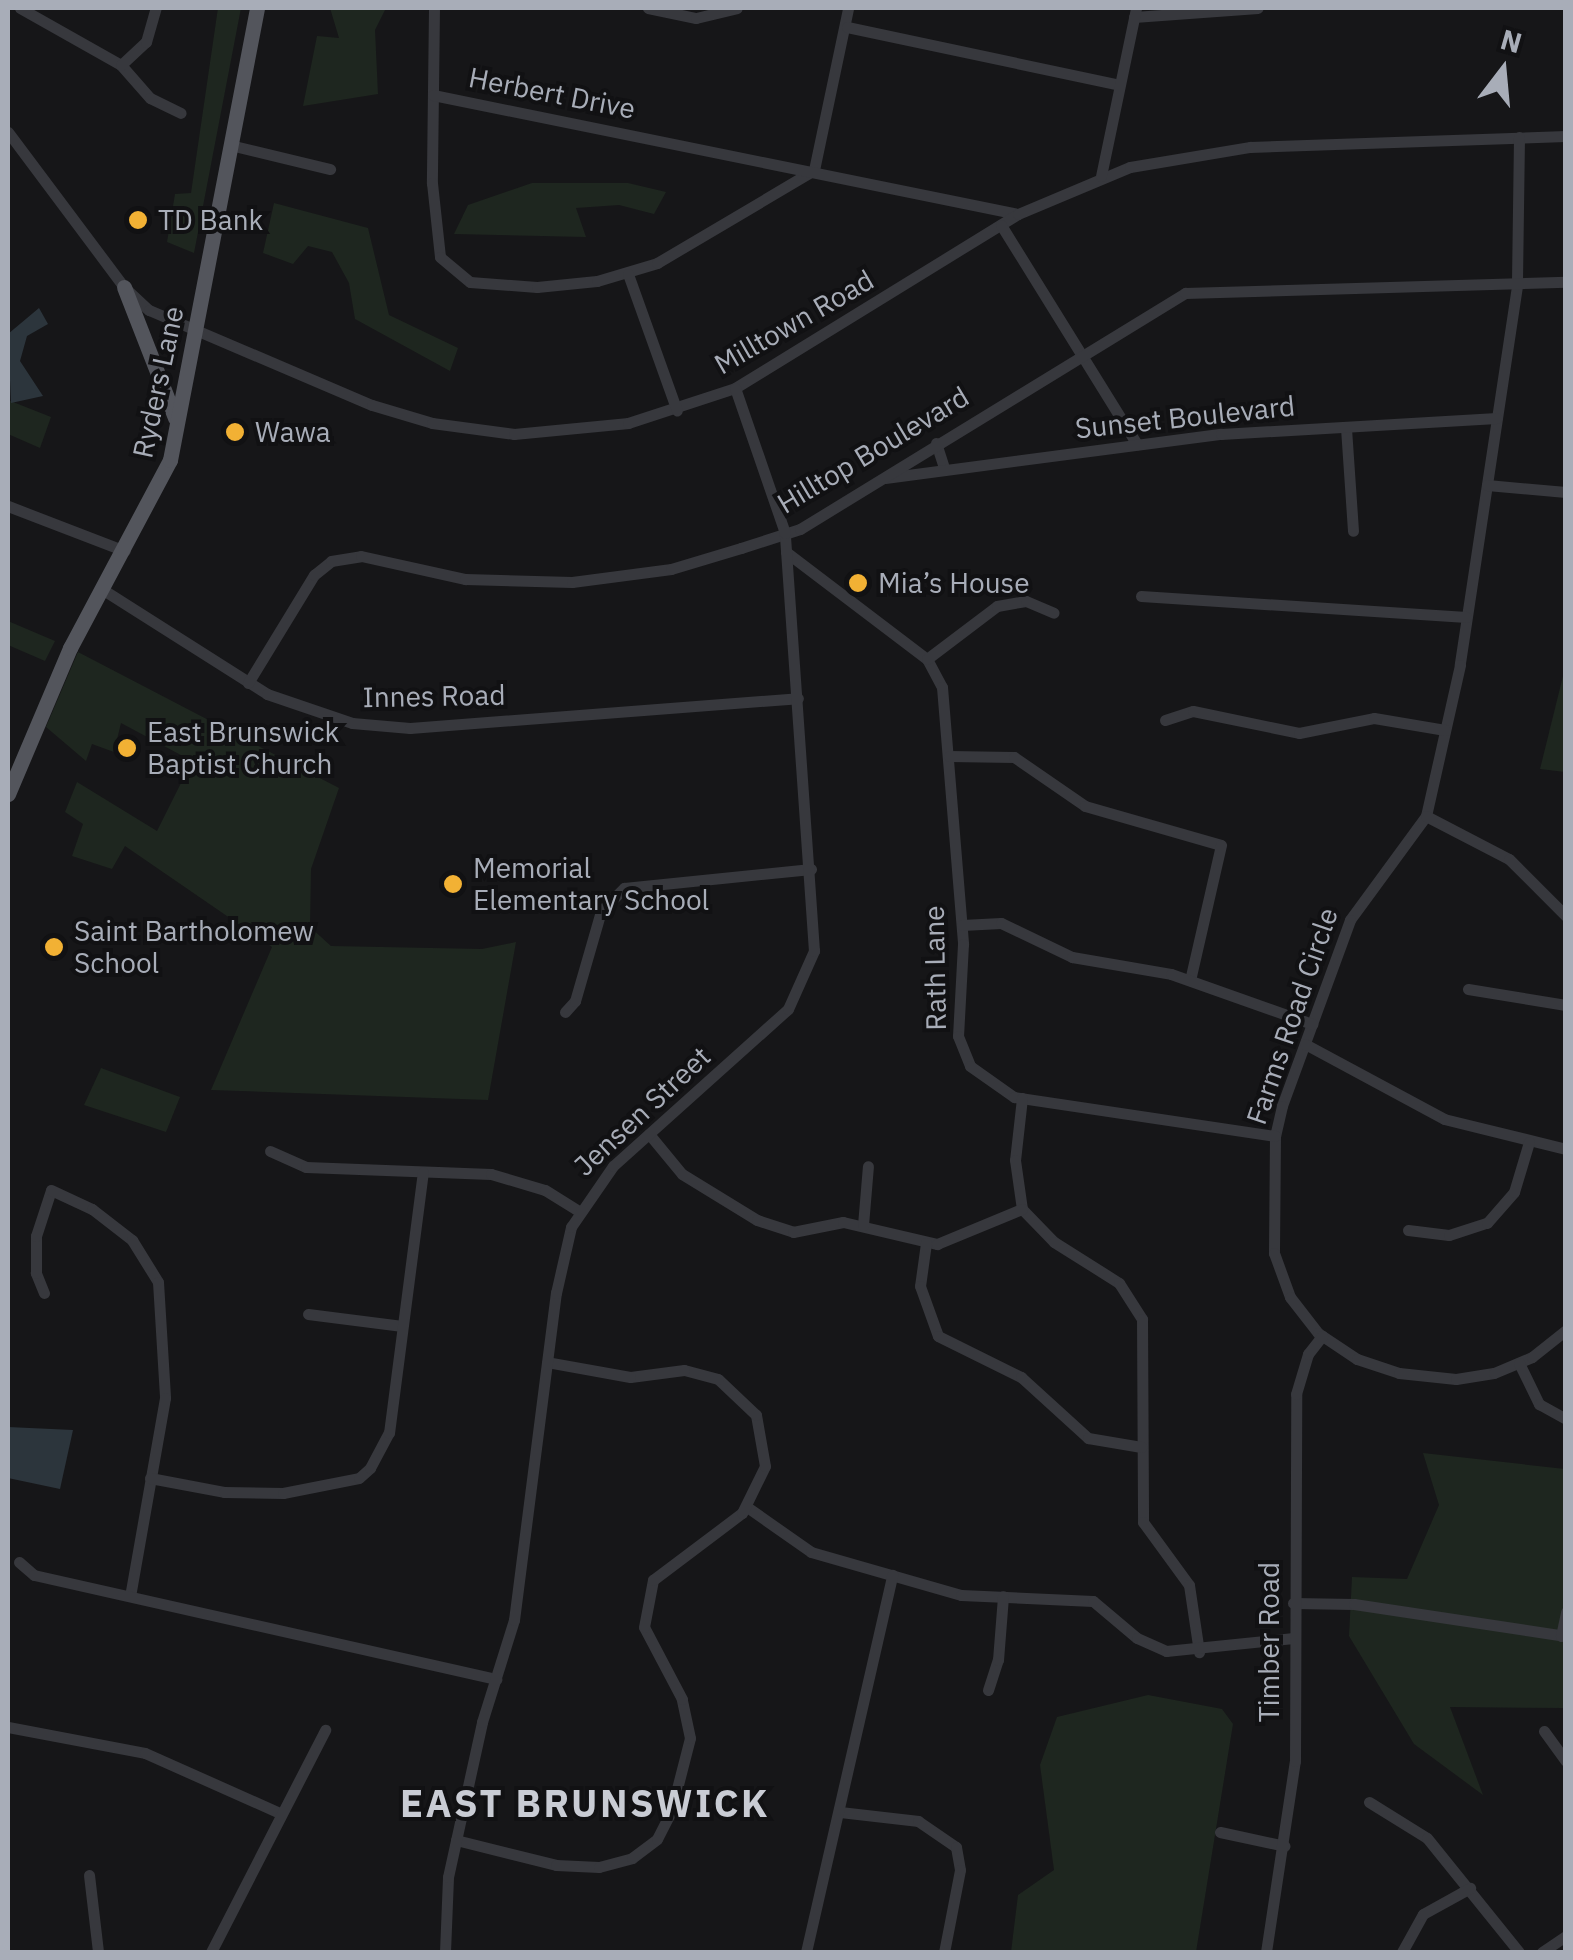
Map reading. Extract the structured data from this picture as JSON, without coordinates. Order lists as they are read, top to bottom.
{
  "streets": {
    "main road": ["Ryders Lane"],
    "street": [
      "Herbert Drive",
      "Milltown Road",
      "Sunset Boulevard",
      "Hilltop Boulevard",
      "Innes Road",
      "Rath Lane",
      "Farms Road Circle",
      "Jensen Street",
      "Timber Road"
    ]
  },
  "crossings": [
    ["Herbert Drive", "Milltown Road"],
    ["Milltown Road", "Ryders Lane"],
    ["Milltown Road", "Farms Road Circle"],
    ["Milltown Road", "Jensen Street"],
    ["Ryders Lane", "Innes Road"],
    ["Sunset Boulevard", "Hilltop Boulevard"],
    ["Sunset Boulevard", "Farms Road Circle"],
    ["Hilltop Boulevard", "Innes Road"],
    ["Hilltop Boulevard", "Farms Road Circle"],
    ["Hilltop Boulevard", "Jensen Street"],
    ["Innes Road", "Jensen Street"],
    ["Rath Lane", "Farms Road Circle"],
    ["Farms Road Circle", "Timber Road"]
  ],
  "districts": ["EAST BRUNSWICK"],
  "places": [
    "TD Bank",
    "Wawa",
    "Mia’s House",
    "East Brunswick Baptist Church",
    "Memorial Elementary School",
    "Saint Bartholomew School"
  ],
  "north": "top"
}
